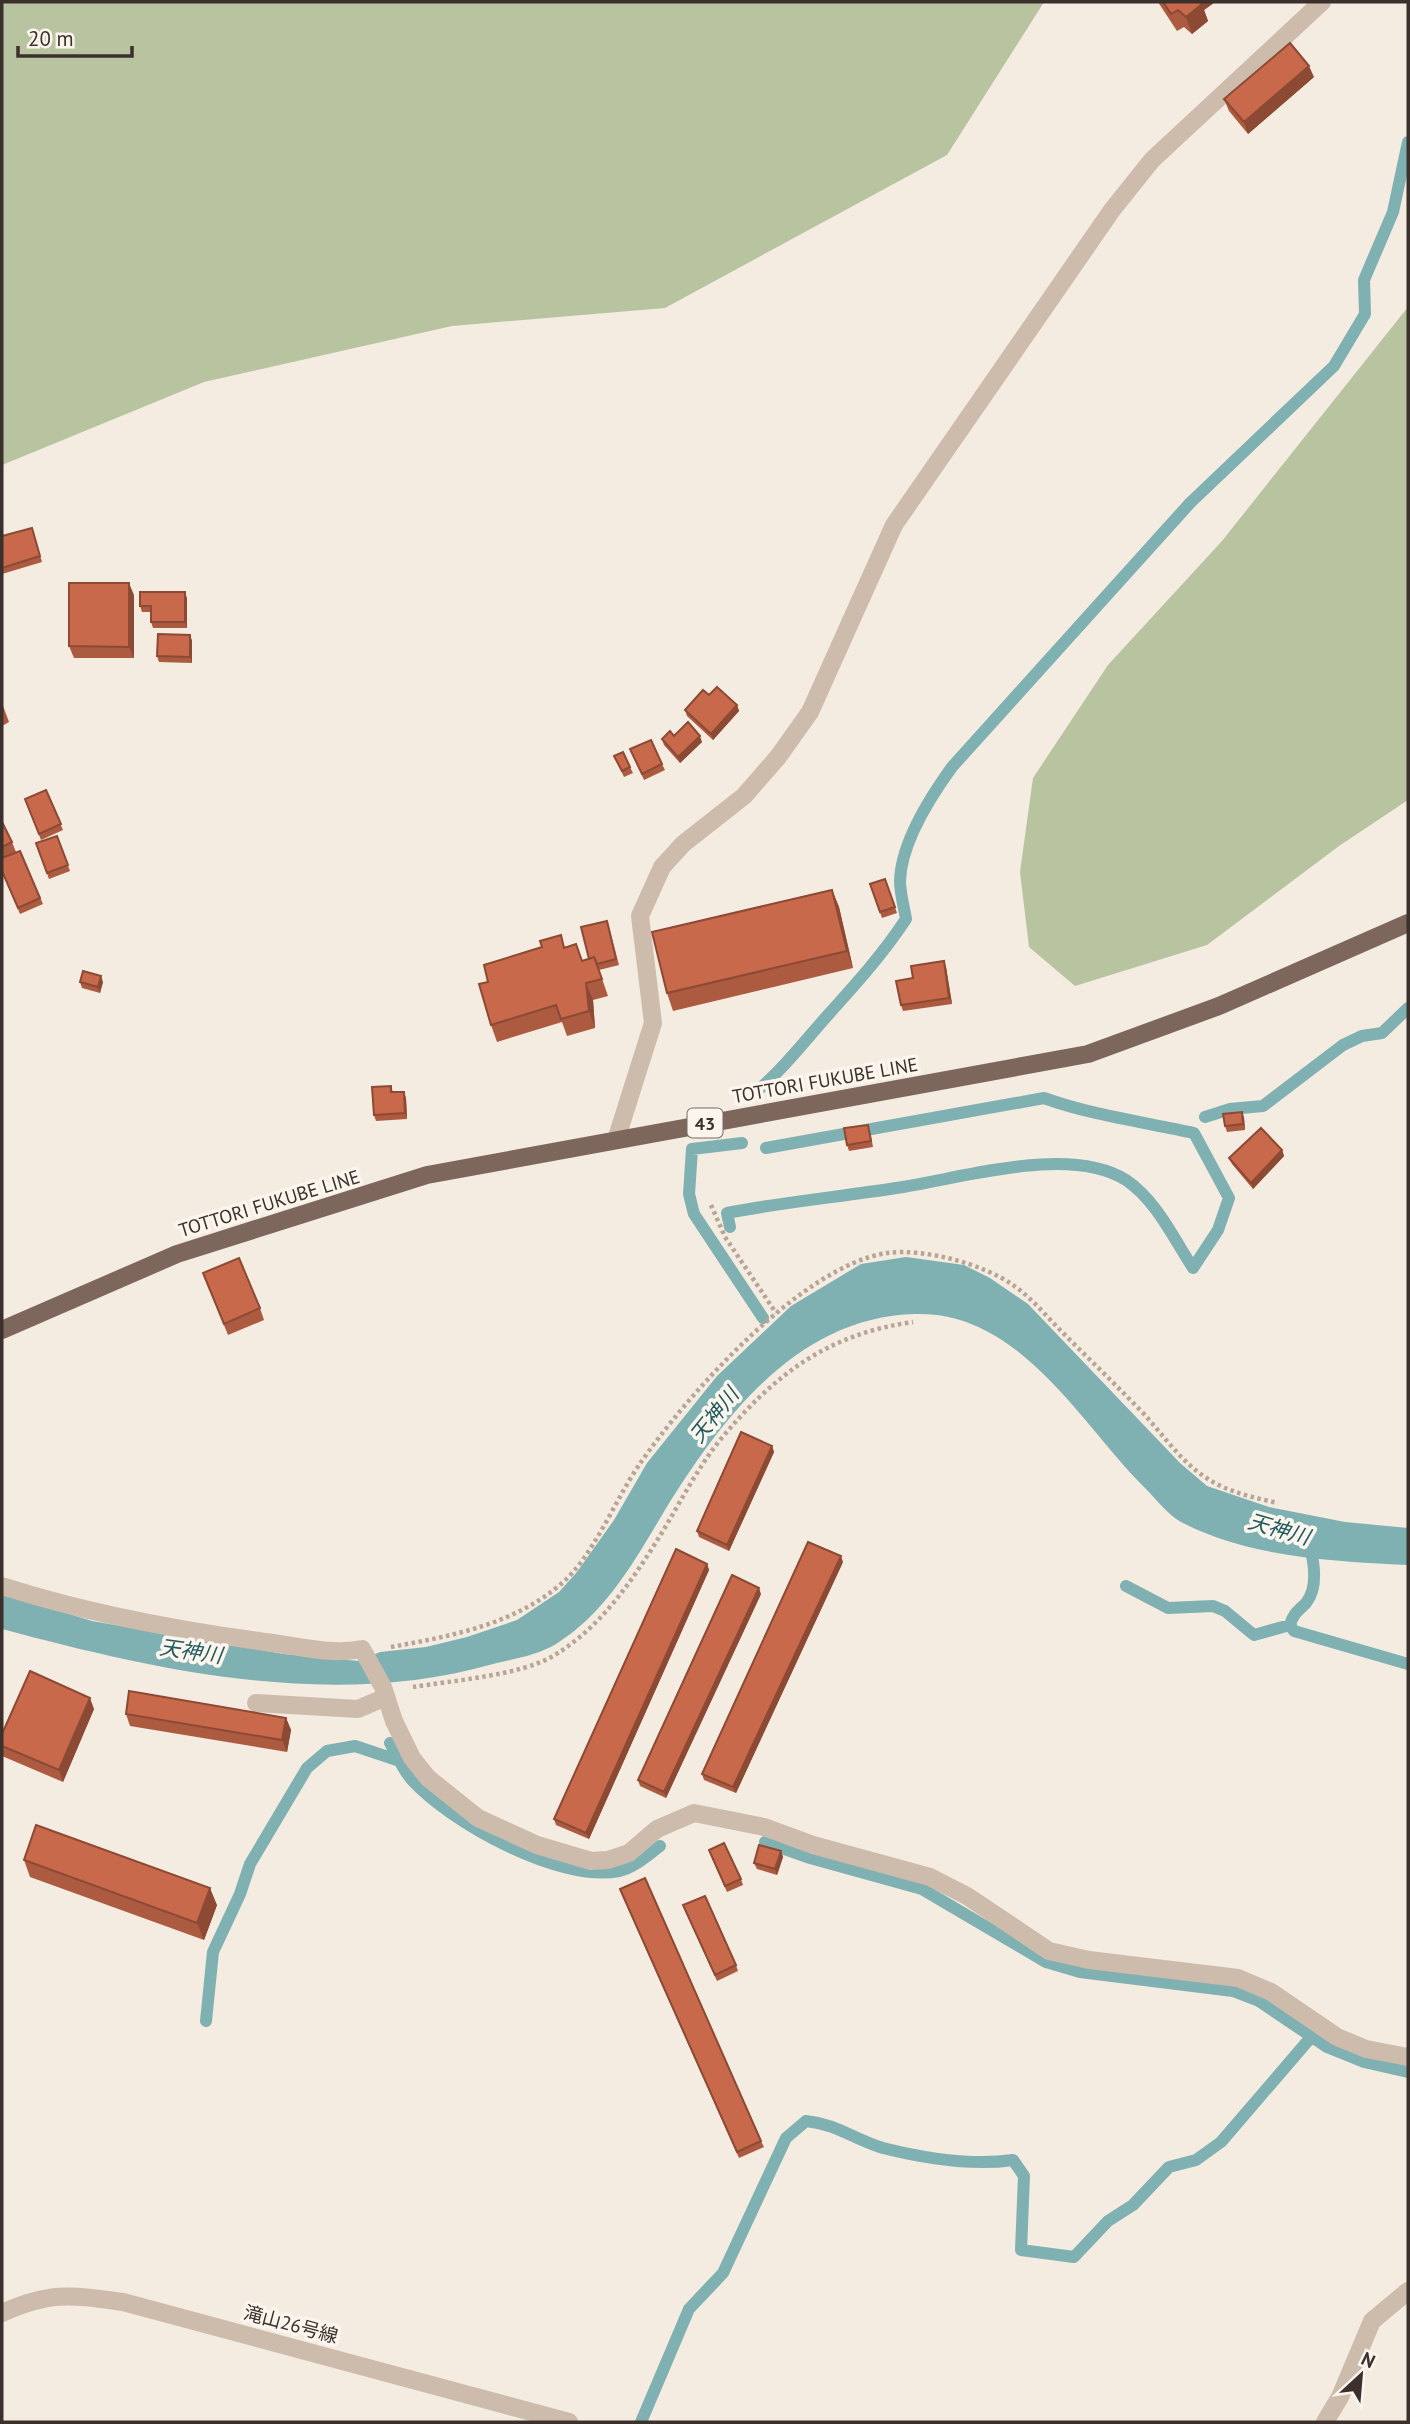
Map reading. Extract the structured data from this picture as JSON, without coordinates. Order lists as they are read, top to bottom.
{
  "streets": {
    "main road": ["TOTTORI FUKUBE LINE", "43"],
    "street": ["滝山26号線"]
  },
  "water": ["天神川"],
  "scale_bar": "20 m",
  "north": "top right"
}
